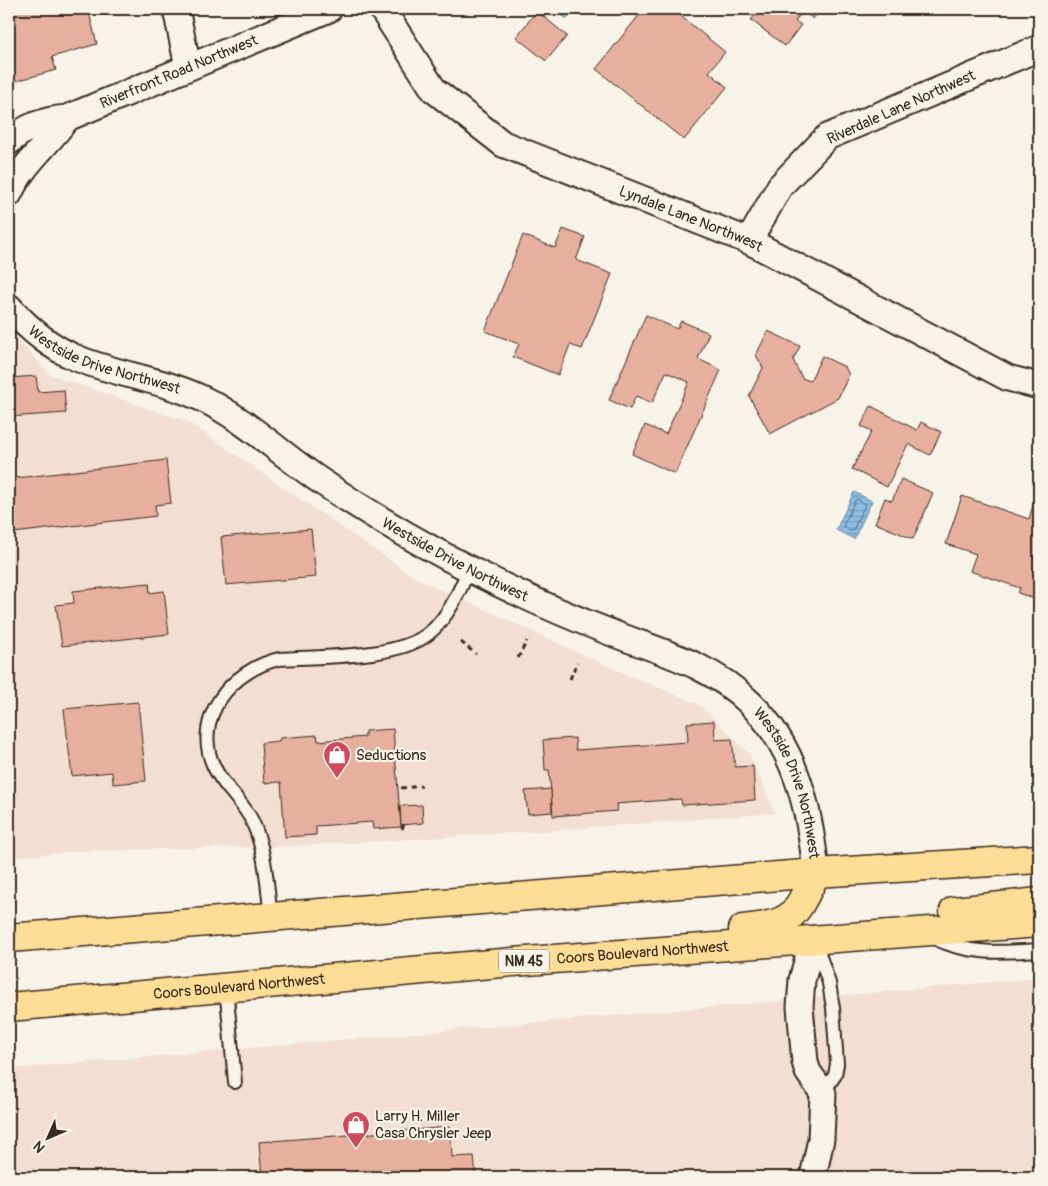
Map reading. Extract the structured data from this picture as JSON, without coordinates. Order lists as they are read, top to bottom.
{
  "streets": {
    "main road": ["Coors Boulevard Northwest", "NM 45"],
    "street": [
      "Riverfront Road Northwest",
      "Riverdale Lane Northwest",
      "Lyndale Lane Northwest",
      "Westside Drive Northwest"
    ]
  },
  "crossings": [
    ["Riverdale Lane Northwest", "Lyndale Lane Northwest"]
  ],
  "places": {
    "shop": ["Seductions", "Larry H. Miller Casa Chrysler Jeep"]
  },
  "north": "bottom left"
}
